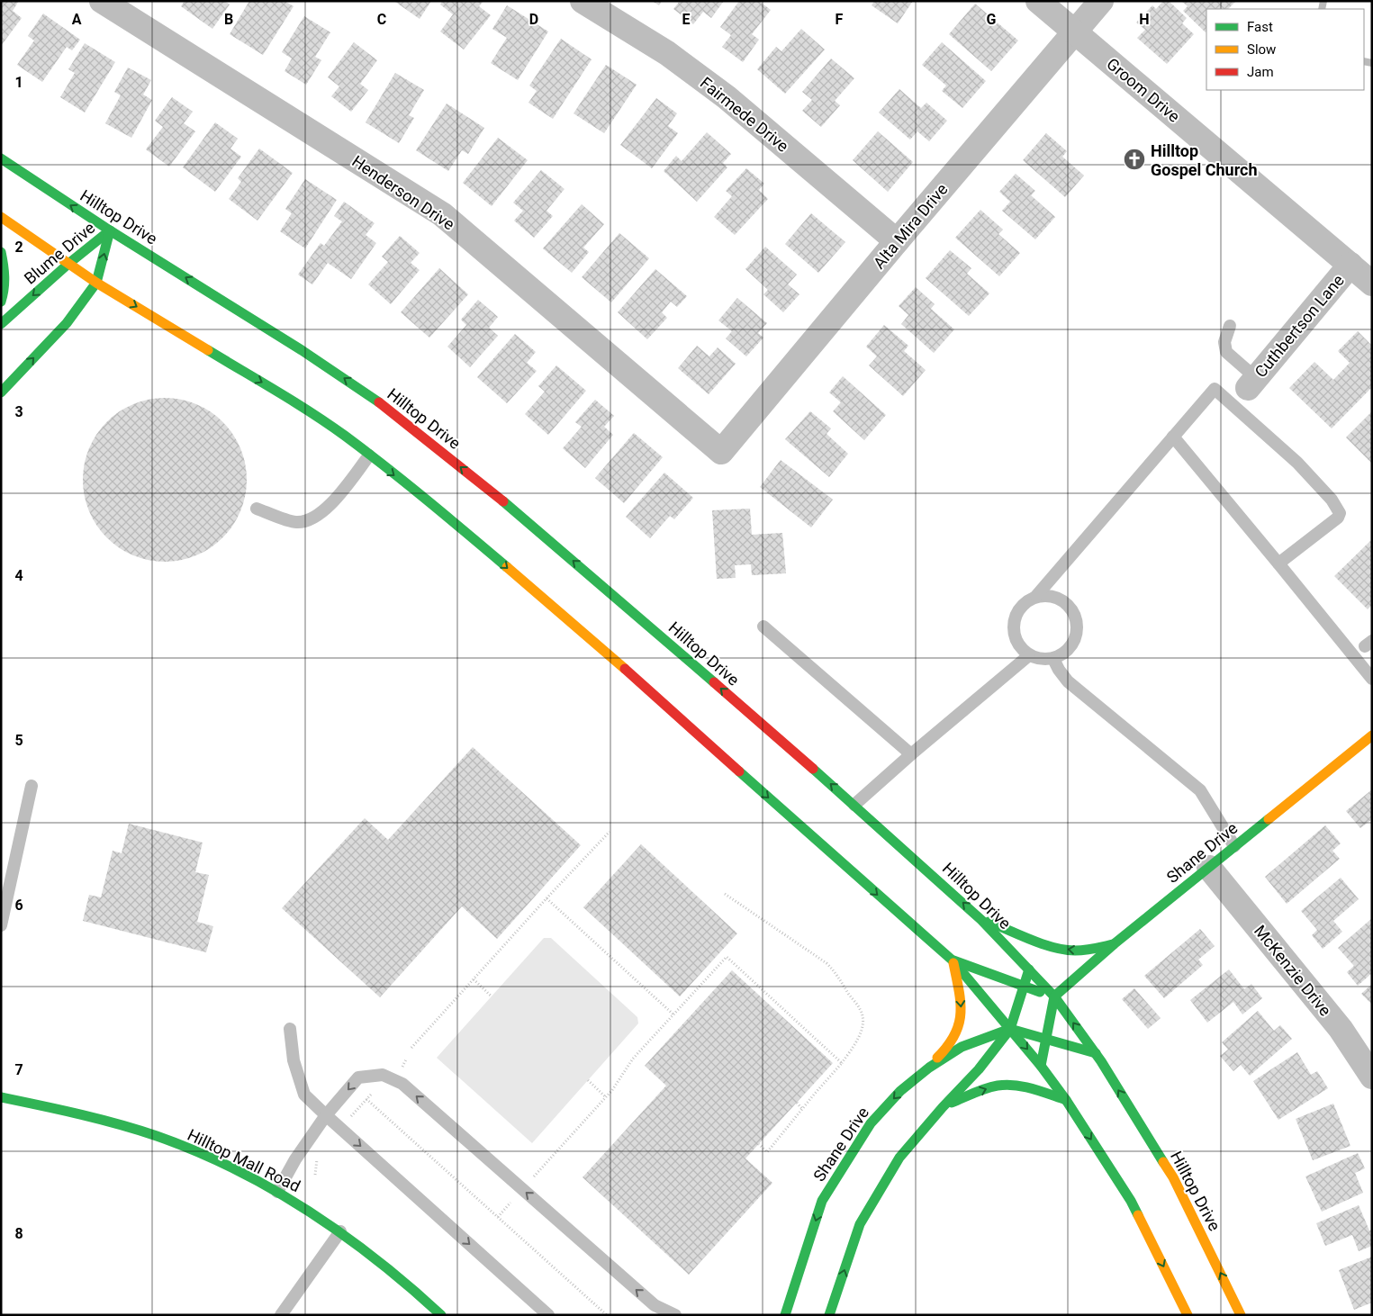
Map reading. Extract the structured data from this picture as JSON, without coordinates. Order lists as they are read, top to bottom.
{
  "streets": {
    "main road": [
      "Hilltop Drive",
      "Blume Drive",
      "Shane Drive",
      "Hilltop Mall Road"
    ],
    "street": [
      "Groom Drive",
      "Fairmede Drive",
      "Henderson Drive",
      "Alta Mira Drive",
      "Cuthbertson Lane",
      "McKenzie Drive"
    ]
  },
  "crossings": [
    ["Groom Drive", "Alta Mira Drive"],
    ["Groom Drive", "Cuthbertson Lane"],
    ["Fairmede Drive", "Alta Mira Drive"],
    ["Henderson Drive", "Alta Mira Drive"],
    ["Hilltop Drive", "Blume Drive"],
    ["Hilltop Drive", "Shane Drive"],
    ["Shane Drive", "McKenzie Drive"]
  ],
  "places": {
    "church": ["Hilltop Gospel Church"]
  },
  "legend": ["Fast", "Slow", "Jam"],
  "grid": {
    "columns": [
      "A",
      "B",
      "C",
      "D",
      "E",
      "F",
      "G",
      "H"
    ],
    "rows": [
      "1",
      "2",
      "3",
      "4",
      "5",
      "6",
      "7",
      "8"
    ]
  }
}
